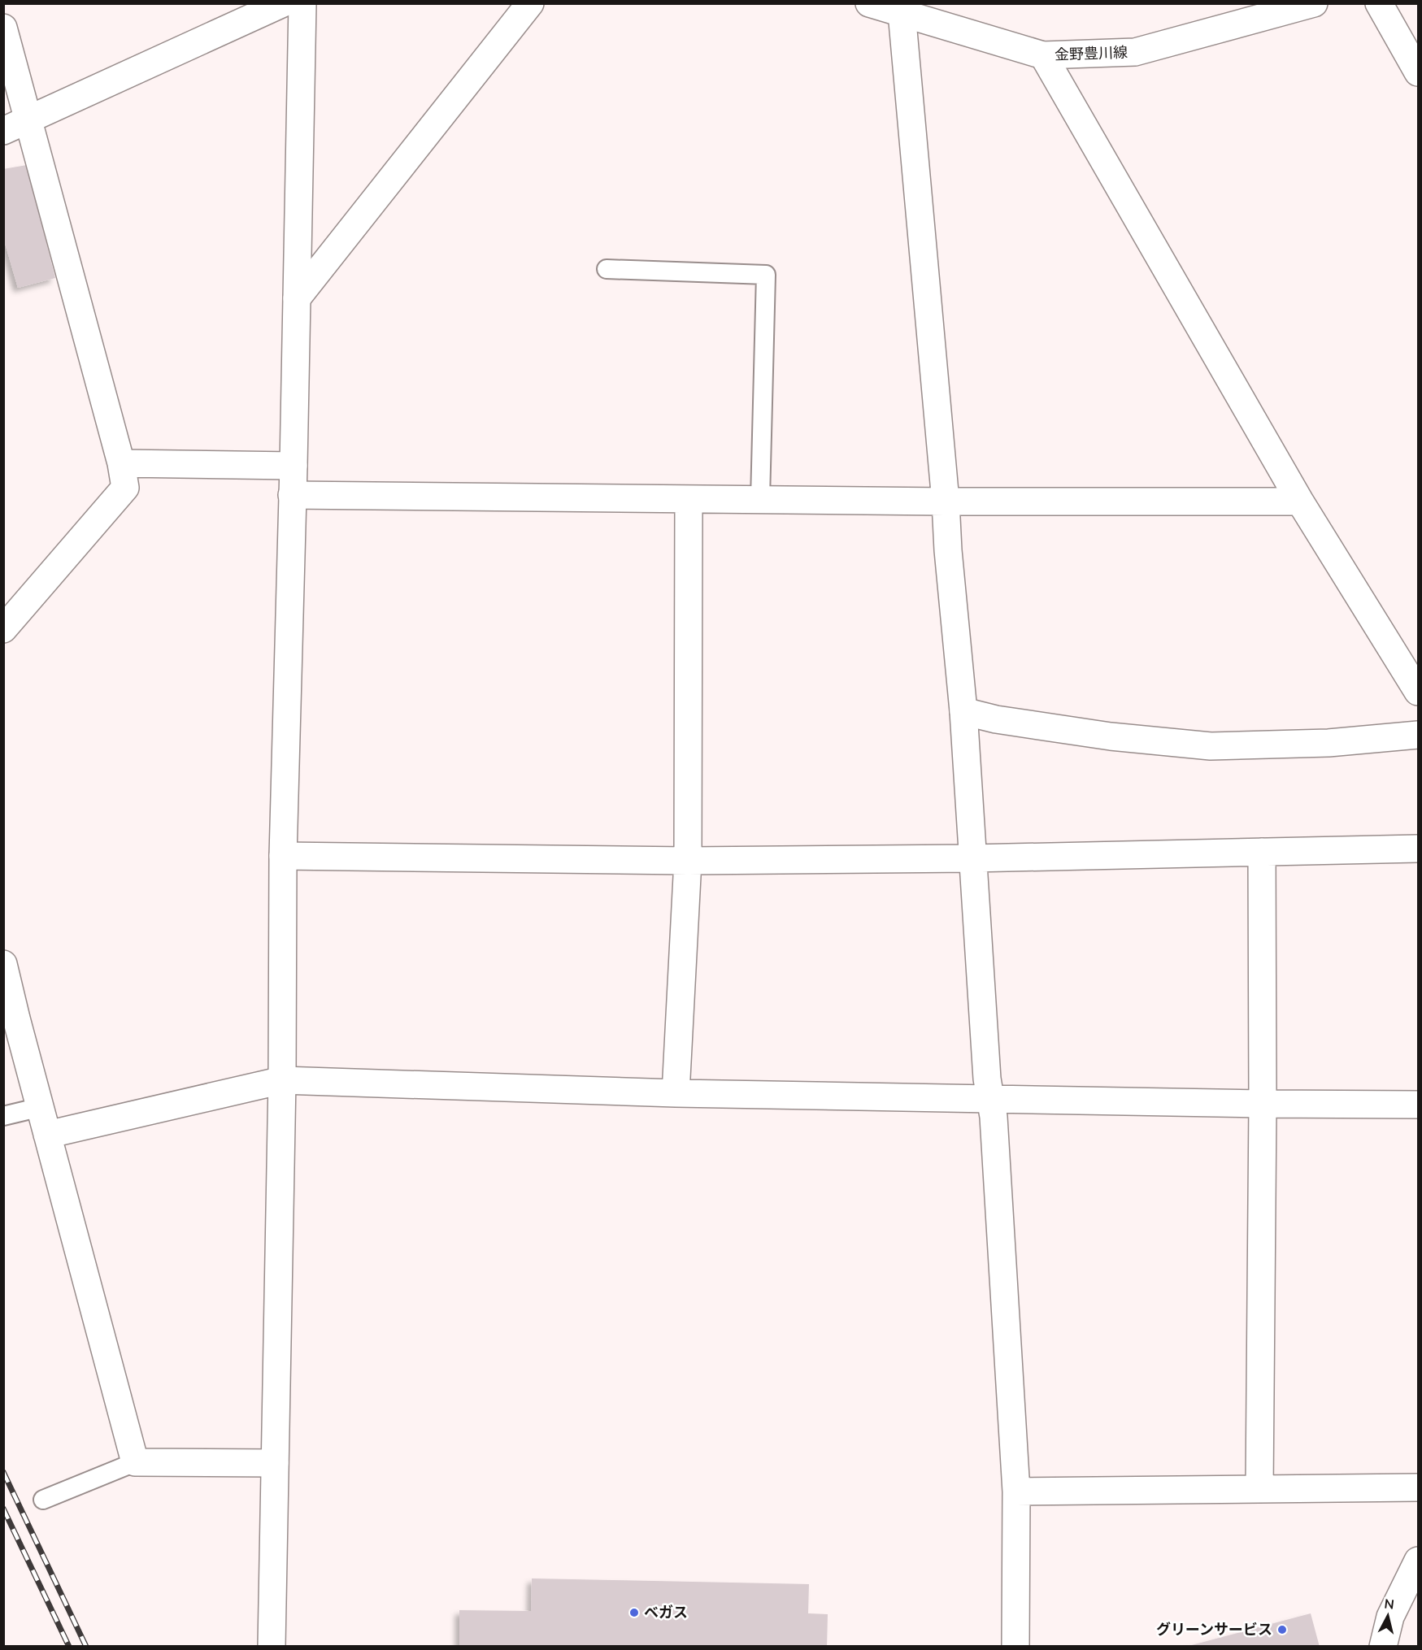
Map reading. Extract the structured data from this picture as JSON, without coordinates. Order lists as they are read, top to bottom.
{
  "streets": {
    "street": ["金野豊川線"]
  },
  "places": ["ベガス", "グリーンサービス"],
  "north": "top"
}
